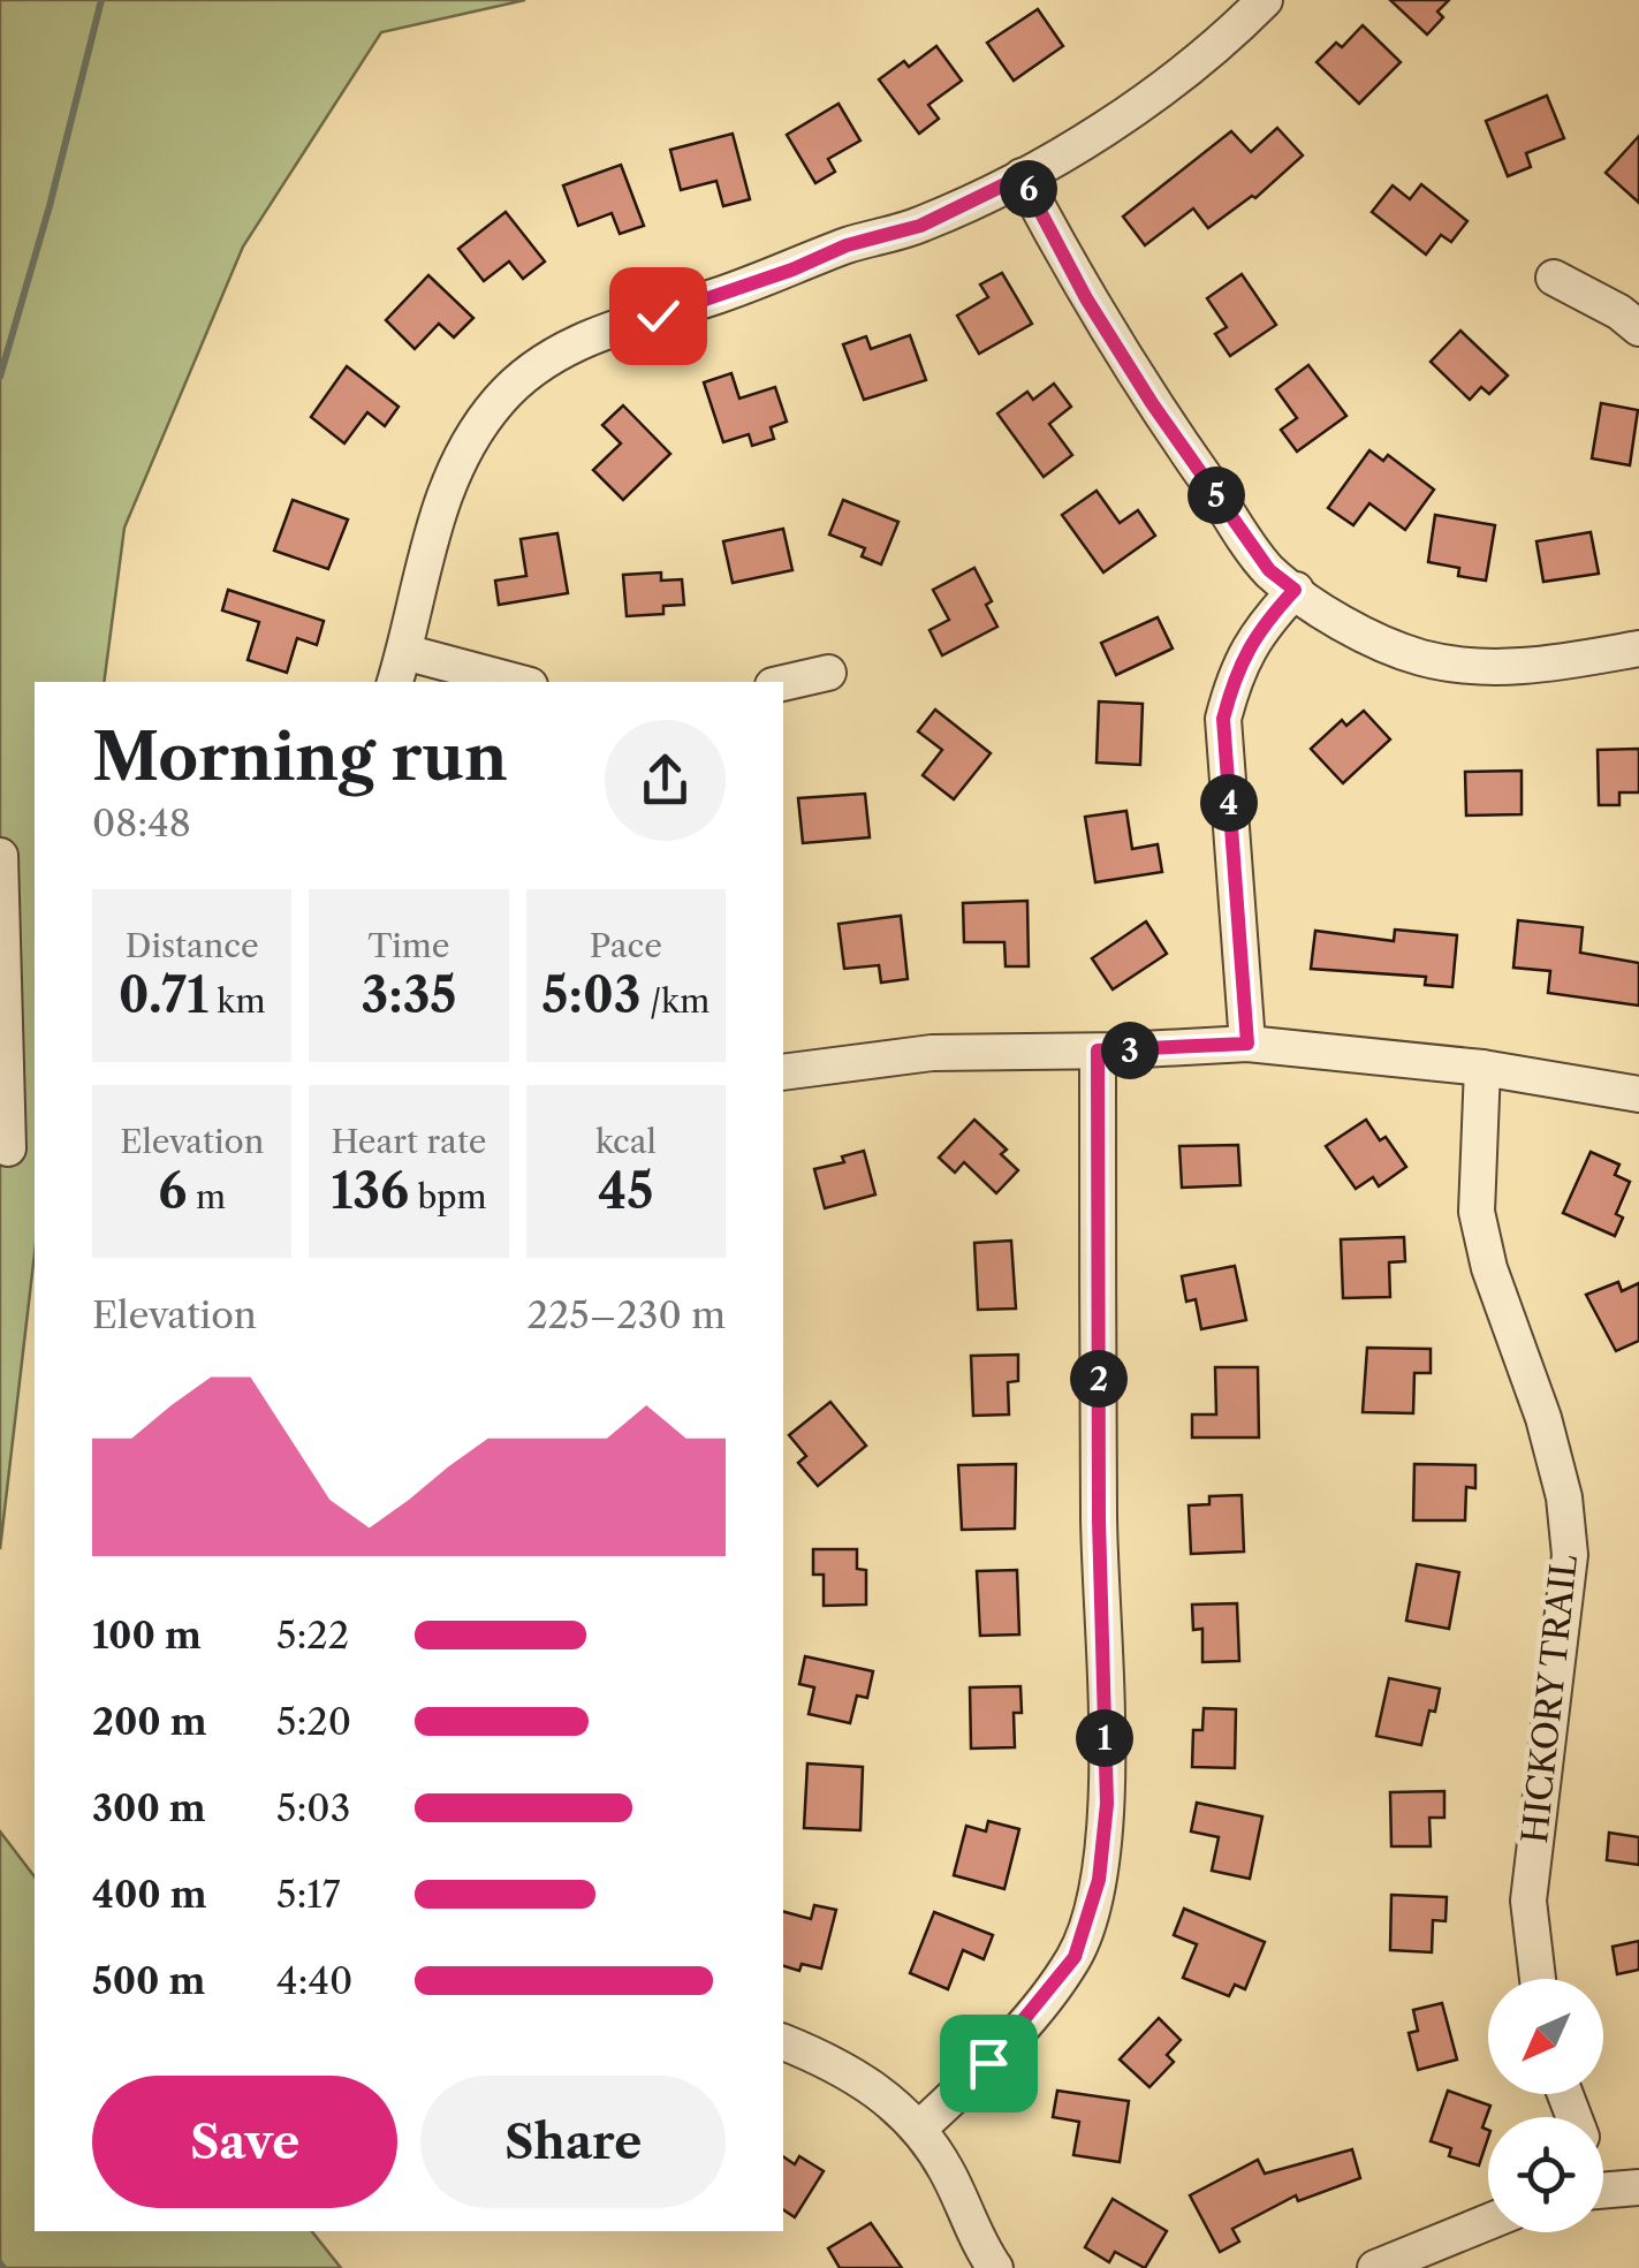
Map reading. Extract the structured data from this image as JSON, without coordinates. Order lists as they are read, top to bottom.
{
  "streets": {
    "street": ["HICKORY TRAIL"]
  },
  "north": "bottom left",
  "page": {
    "pins": [
      "6",
      "5",
      "4",
      "3",
      "2",
      "1"
    ],
    "heading": ["Morning run", "08:48"],
    "stats": [
      ["Distance", "0.71 km"],
      ["Time", "3:35"],
      ["Pace", "5:03 /km"],
      ["Elevation", "6 m"],
      ["Heart rate", "136 bpm"],
      ["kcal", "45"]
    ],
    "chart": ["Elevation", "225–230 m"],
    "list": [
      {
        "name": "100 m",
        "note": "5:22"
      },
      {
        "name": "200 m",
        "note": "5:20"
      },
      {
        "name": "300 m",
        "note": "5:03"
      },
      {
        "name": "400 m",
        "note": "5:17"
      },
      {
        "name": "500 m",
        "note": "4:40"
      }
    ],
    "buttons": ["Save", "Share"]
  }
}
